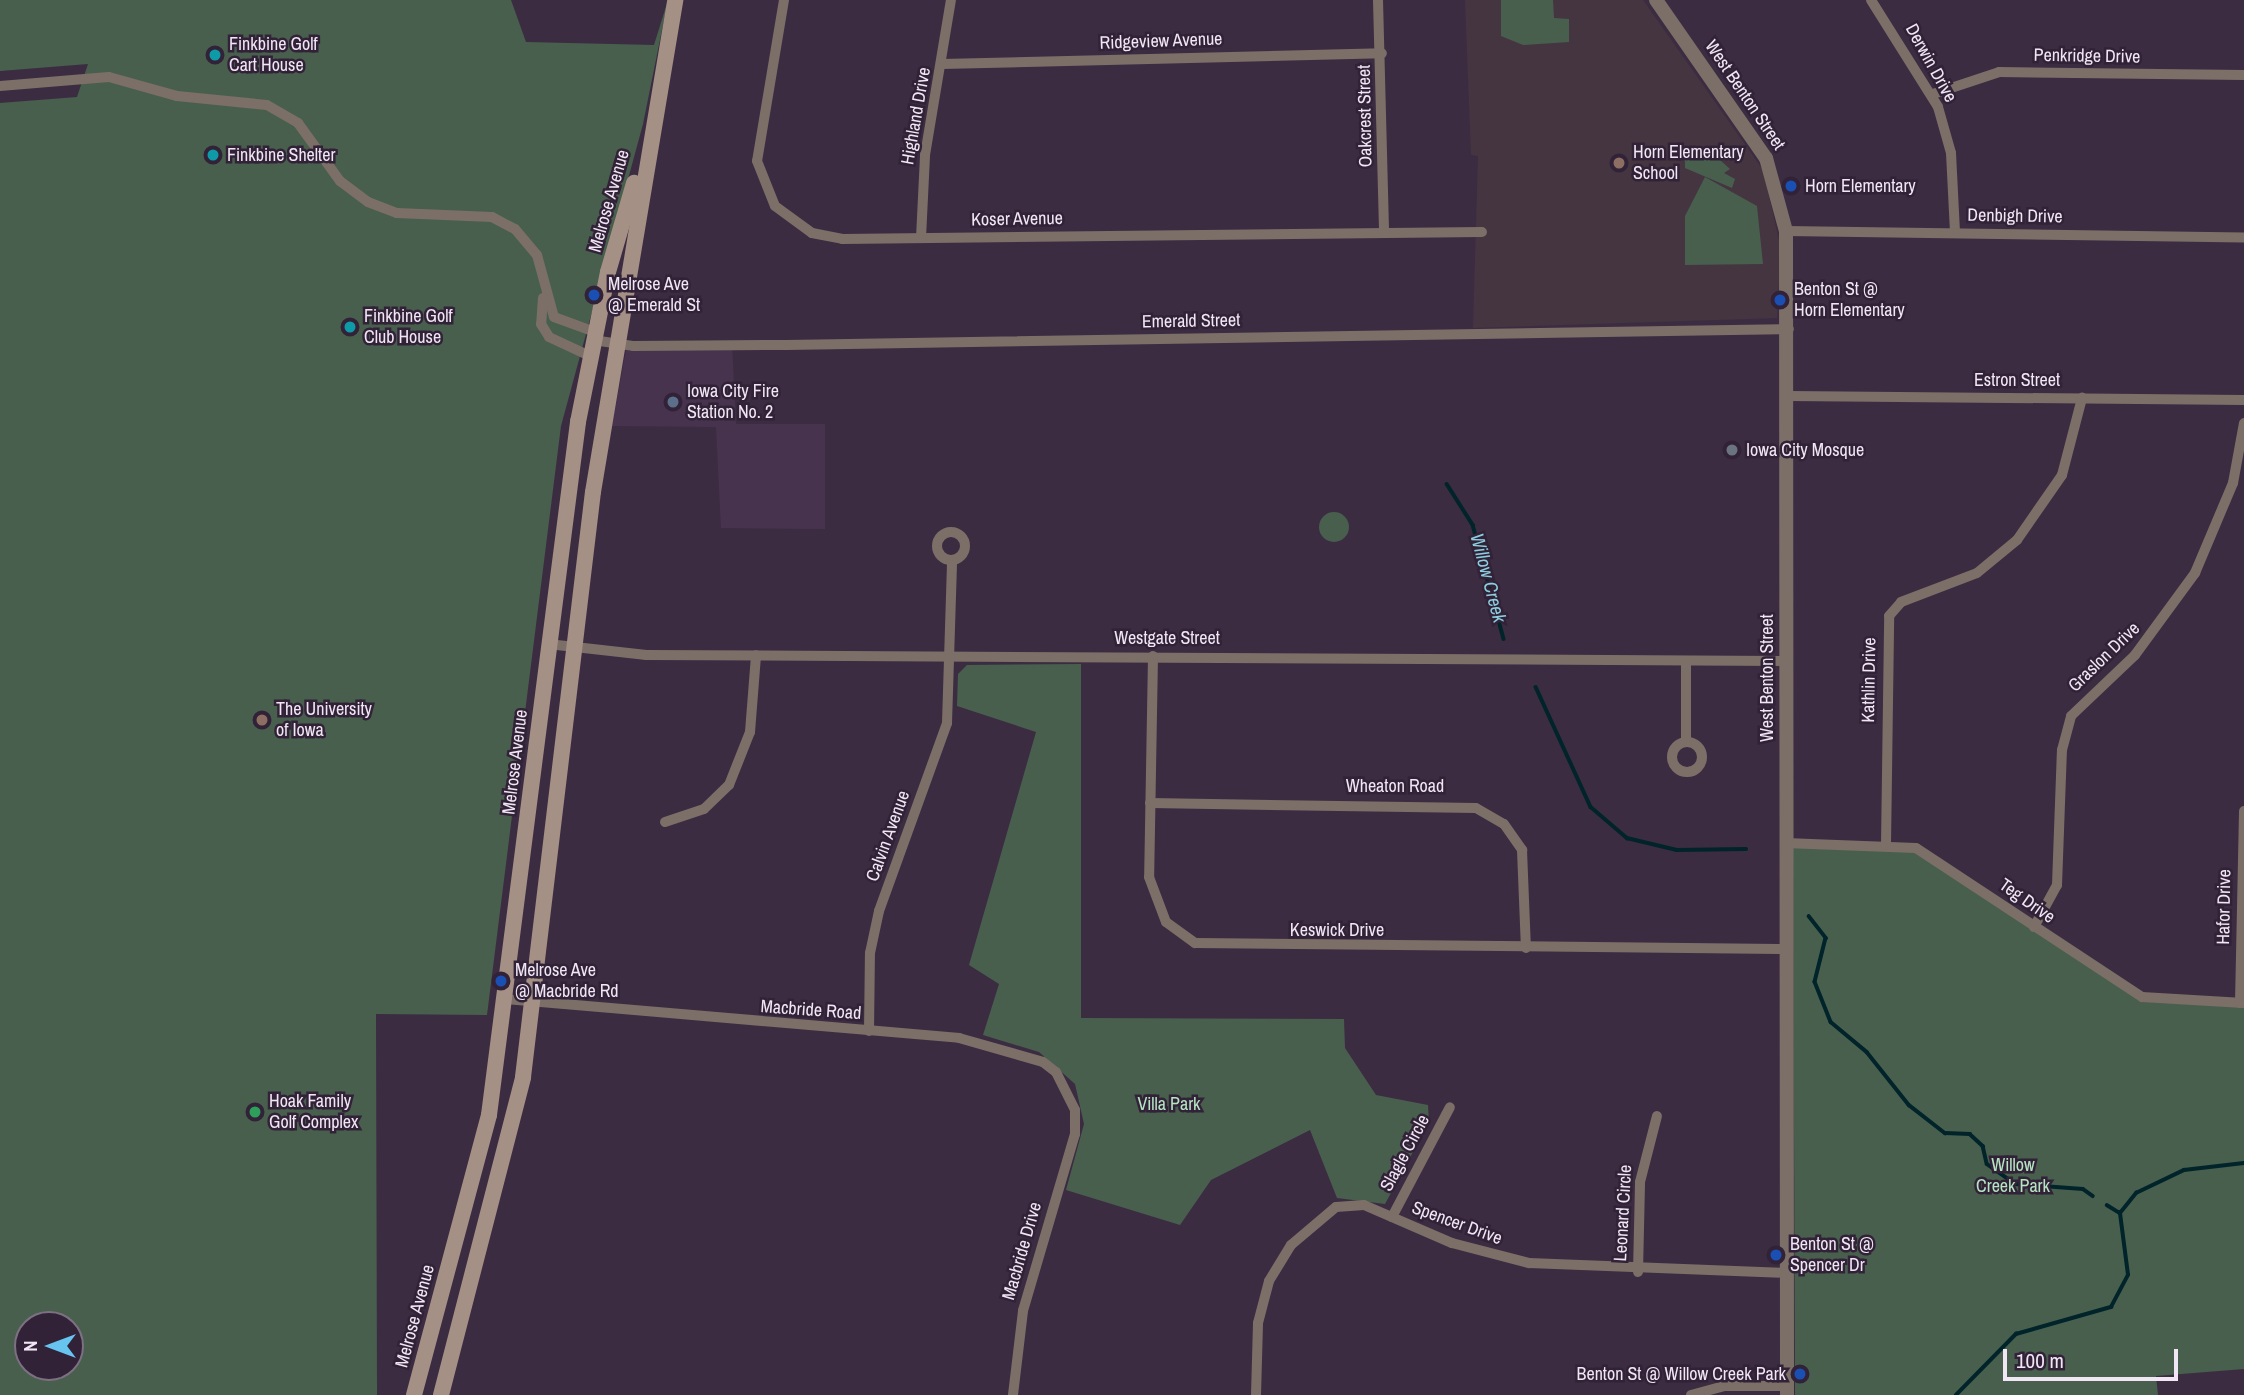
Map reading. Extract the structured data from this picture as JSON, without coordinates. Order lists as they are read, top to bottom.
{
  "streets": {
    "main road": ["Melrose Avenue"],
    "street": [
      "Ridgeview Avenue",
      "Penkridge Drive",
      "Derwin Drive",
      "West Benton Street",
      "Highland Drive",
      "Oakcrest Street",
      "Denbigh Drive",
      "Koser Avenue",
      "Emerald Street",
      "Estron Street",
      "Westgate Street",
      "Graslon Drive",
      "Kathlin Drive",
      "Wheaton Road",
      "Calvin Avenue",
      "Teg Drive",
      "Hafor Drive",
      "Keswick Drive",
      "Macbride Road",
      "Slagle Circle",
      "Leonard Circle",
      "Spencer Drive",
      "Macbride Drive"
    ]
  },
  "crossings": [
    ["Ridgeview Avenue", "Highland Drive"],
    ["Ridgeview Avenue", "Oakcrest Street"],
    ["Penkridge Drive", "Derwin Drive"],
    ["Derwin Drive", "Denbigh Drive"],
    ["West Benton Street", "Denbigh Drive"],
    ["West Benton Street", "Emerald Street"],
    ["West Benton Street", "Estron Street"],
    ["West Benton Street", "Westgate Street"],
    ["West Benton Street", "Teg Drive"],
    ["West Benton Street", "Keswick Drive"],
    ["West Benton Street", "Spencer Drive"],
    ["Highland Drive", "Koser Avenue"],
    ["Oakcrest Street", "Koser Avenue"],
    ["Melrose Avenue", "Emerald Street"],
    ["Melrose Avenue", "Westgate Street"],
    ["Melrose Avenue", "Macbride Road"],
    ["Estron Street", "Kathlin Drive"],
    ["Westgate Street", "Calvin Avenue"],
    ["Westgate Street", "Keswick Drive"],
    ["Graslon Drive", "Teg Drive"],
    ["Kathlin Drive", "Teg Drive"],
    ["Wheaton Road", "Keswick Drive"],
    ["Calvin Avenue", "Macbride Road"],
    ["Teg Drive", "Hafor Drive"],
    ["Macbride Road", "Macbride Drive"],
    ["Slagle Circle", "Spencer Drive"],
    ["Leonard Circle", "Spencer Drive"]
  ],
  "water": ["Willow Creek"],
  "parks": ["Villa Park", "Willow Creek Park"],
  "places": [
    "Finkbine Golf Cart House",
    "Finkbine Shelter",
    "Horn Elementary School",
    "Horn Elementary",
    "Melrose Ave @ Emerald St",
    "Benton St @ Horn Elementary",
    "Finkbine Golf Club House",
    "Iowa City Fire Station No. 2",
    "Iowa City Mosque",
    "The University of Iowa",
    "Melrose Ave @ Macbride Rd",
    "Hoak Family Golf Complex",
    "Benton St @ Spencer Dr",
    "Benton St @ Willow Creek Park"
  ],
  "scale_bar": "100 m",
  "north": "left"
}
